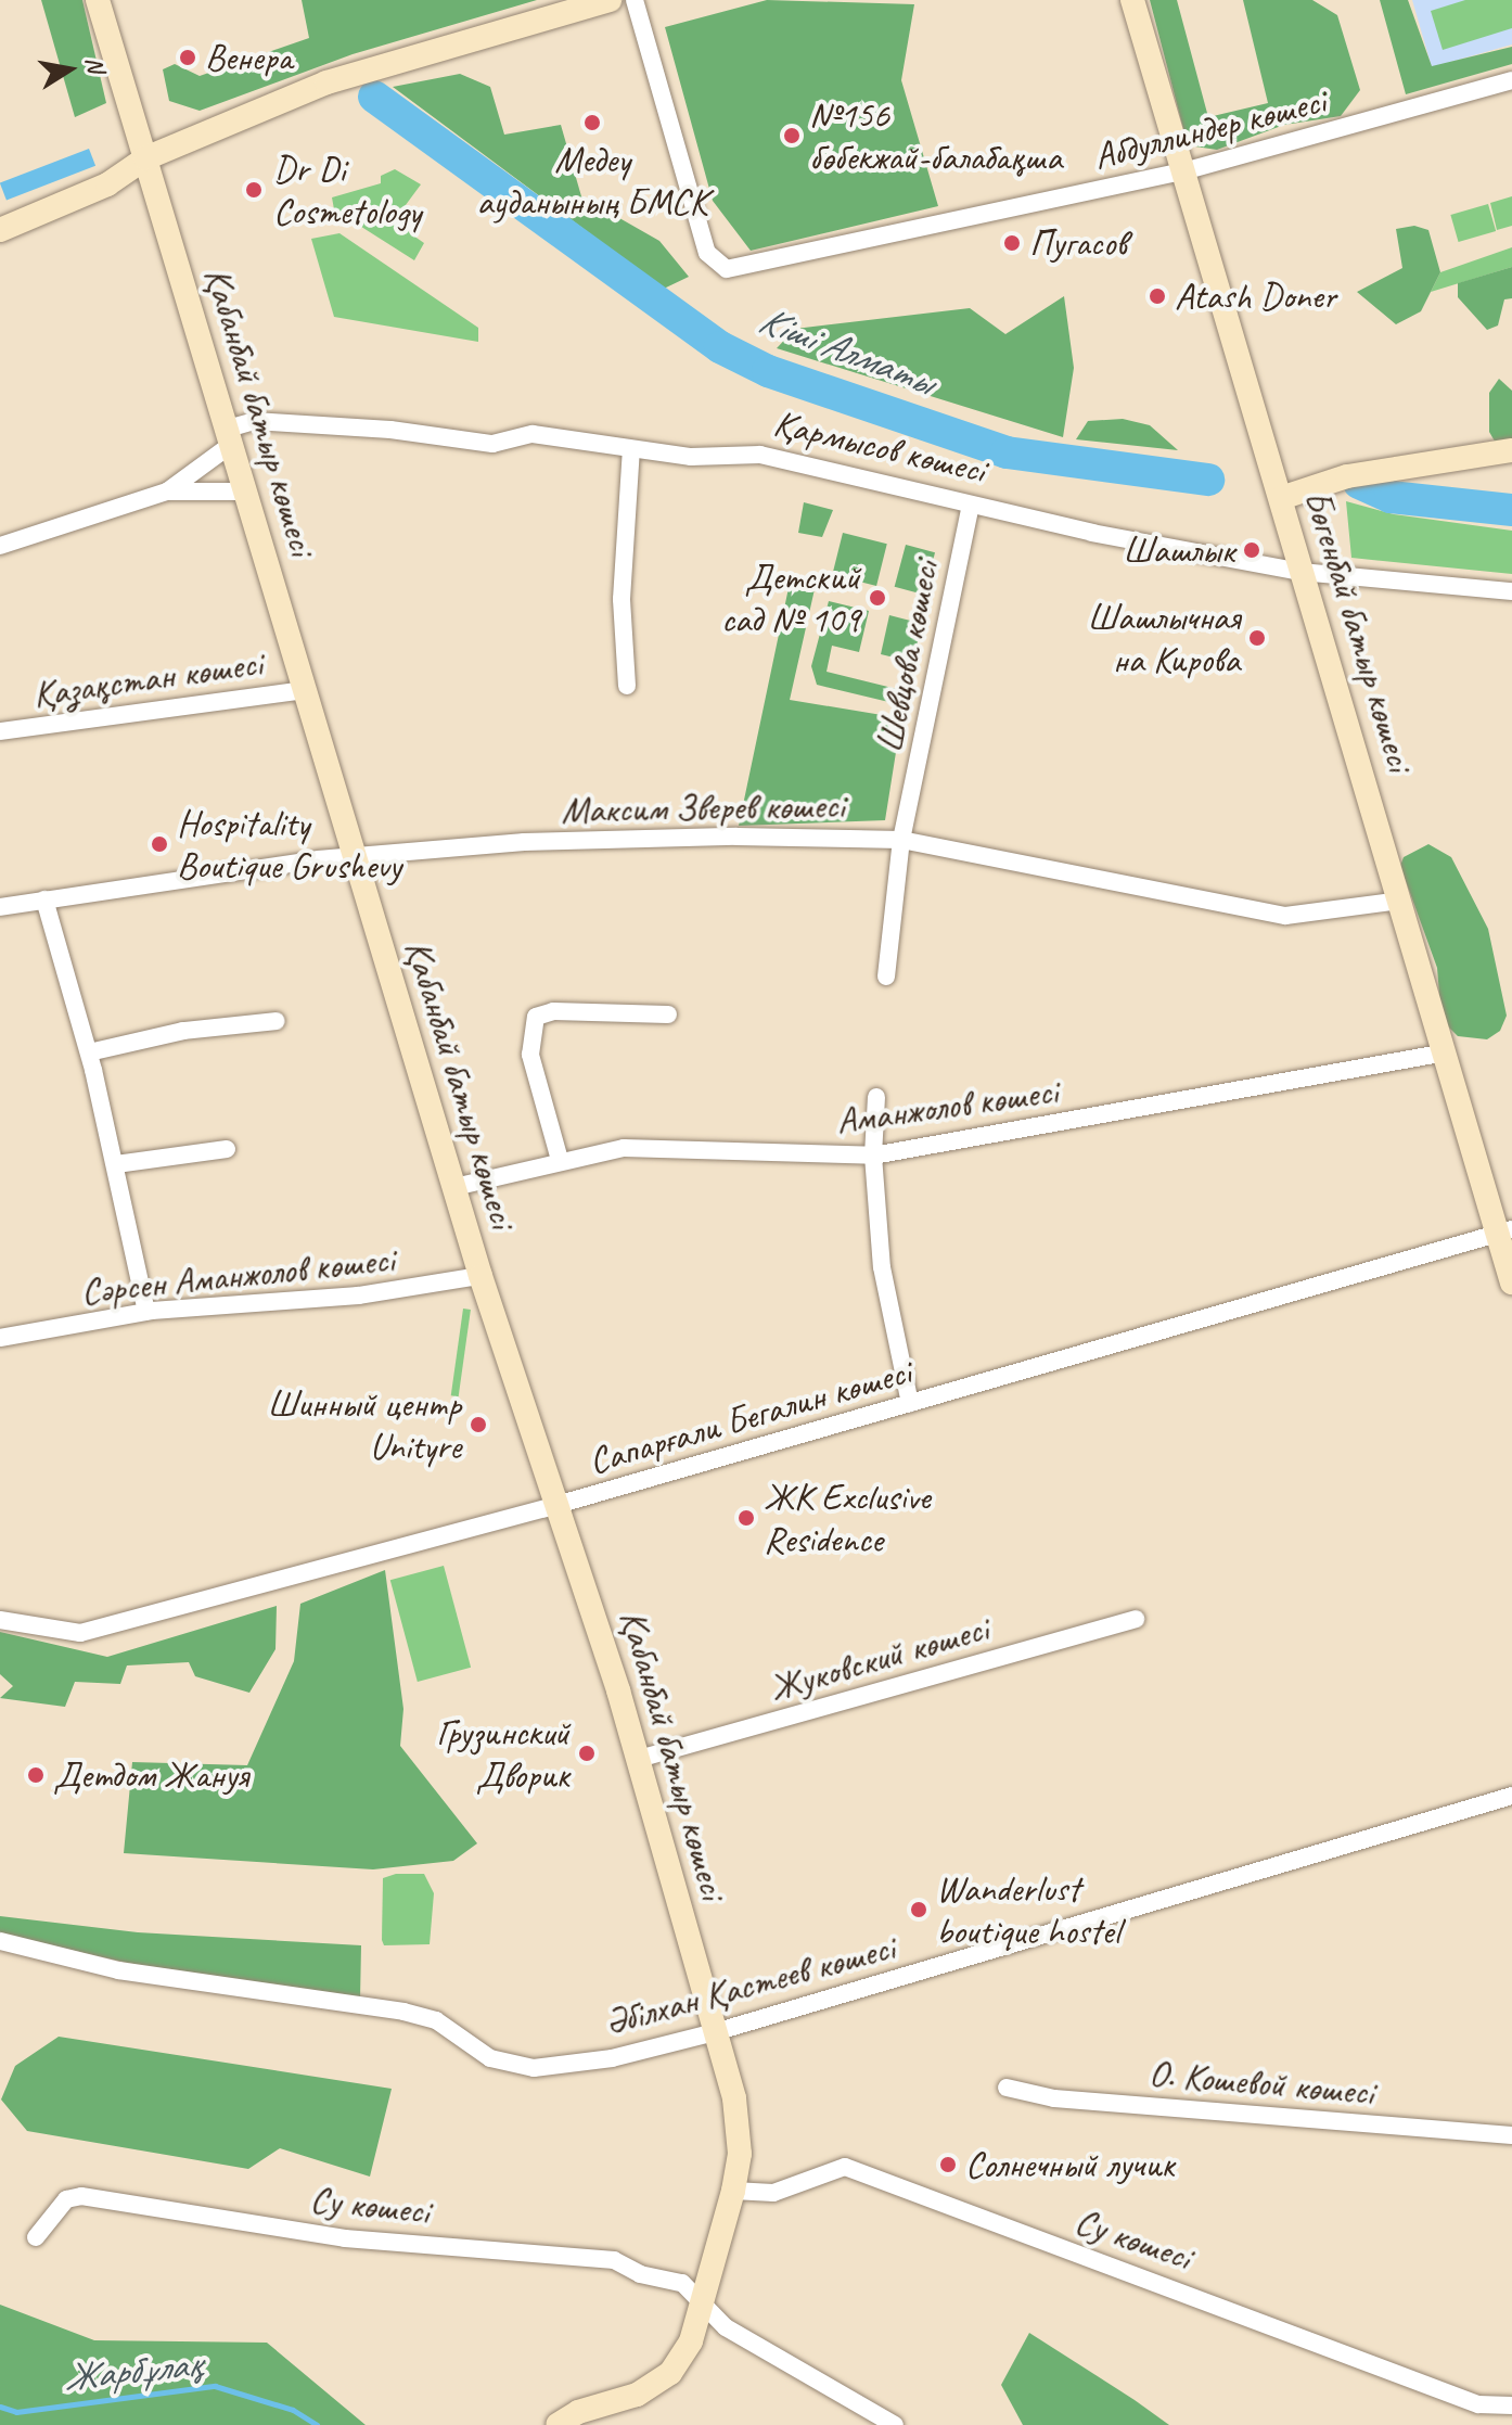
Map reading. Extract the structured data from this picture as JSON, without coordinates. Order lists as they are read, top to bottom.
{
  "streets": {
    "street": [
      "Абдуллиндер көшесі",
      "Қабанбай батыр көшесі",
      "Қармысов көшесі",
      "Бөгенбай батыр көшесі",
      "Шевцова көшесі",
      "Қазақстан көшесі",
      "Максим Зверев көшесі",
      "Аманжолов көшесі",
      "Сәрсен Аманжолов көшесі",
      "Сапарғали Бегалин көшесі",
      "Жуковский көшесі",
      "Әбілхан Қастеев көшесі",
      "О. Кошевой көшесі",
      "Су көшесі"
    ]
  },
  "crossings": [
    ["Абдуллиндер көшесі", "Бөгенбай батыр көшесі"],
    ["Қабанбай батыр көшесі", "Қармысов көшесі"],
    ["Қабанбай батыр көшесі", "Қазақстан көшесі"],
    ["Қабанбай батыр көшесі", "Максим Зверев көшесі"],
    ["Қабанбай батыр көшесі", "Аманжолов көшесі"],
    ["Қабанбай батыр көшесі", "Сәрсен Аманжолов көшесі"],
    ["Қабанбай батыр көшесі", "Сапарғали Бегалин көшесі"],
    ["Қабанбай батыр көшесі", "Жуковский көшесі"],
    ["Қабанбай батыр көшесі", "Әбілхан Қастеев көшесі"],
    ["Қабанбай батыр көшесі", "Су көшесі"],
    ["Қармысов көшесі", "Бөгенбай батыр көшесі"],
    ["Қармысов көшесі", "Шевцова көшесі"],
    ["Бөгенбай батыр көшесі", "Максим Зверев көшесі"],
    ["Бөгенбай батыр көшесі", "Аманжолов көшесі"],
    ["Бөгенбай батыр көшесі", "Сапарғали Бегалин көшесі"],
    ["Шевцова көшесі", "Максим Зверев көшесі"]
  ],
  "water": ["Кіші Алматы", "Жарбұлақ"],
  "places": [
    "Венера",
    "Медеу ауданының БМСК",
    "№156 бөбекжай-балабақша",
    "Dr Di Cosmetology",
    "Пугасов",
    "Atash Doner",
    "Шашлык",
    "Детский сад № 109",
    "Шашлычная на Кирова",
    "Hospitality Boutique Grushevy",
    "Шинный центр Unityre",
    "ЖК Exclusive Residence",
    "Грузинский Дворик",
    "Детдом Жануя",
    "Wanderlust boutique hostel",
    "Солнечный лучик"
  ],
  "north": "right"
}
